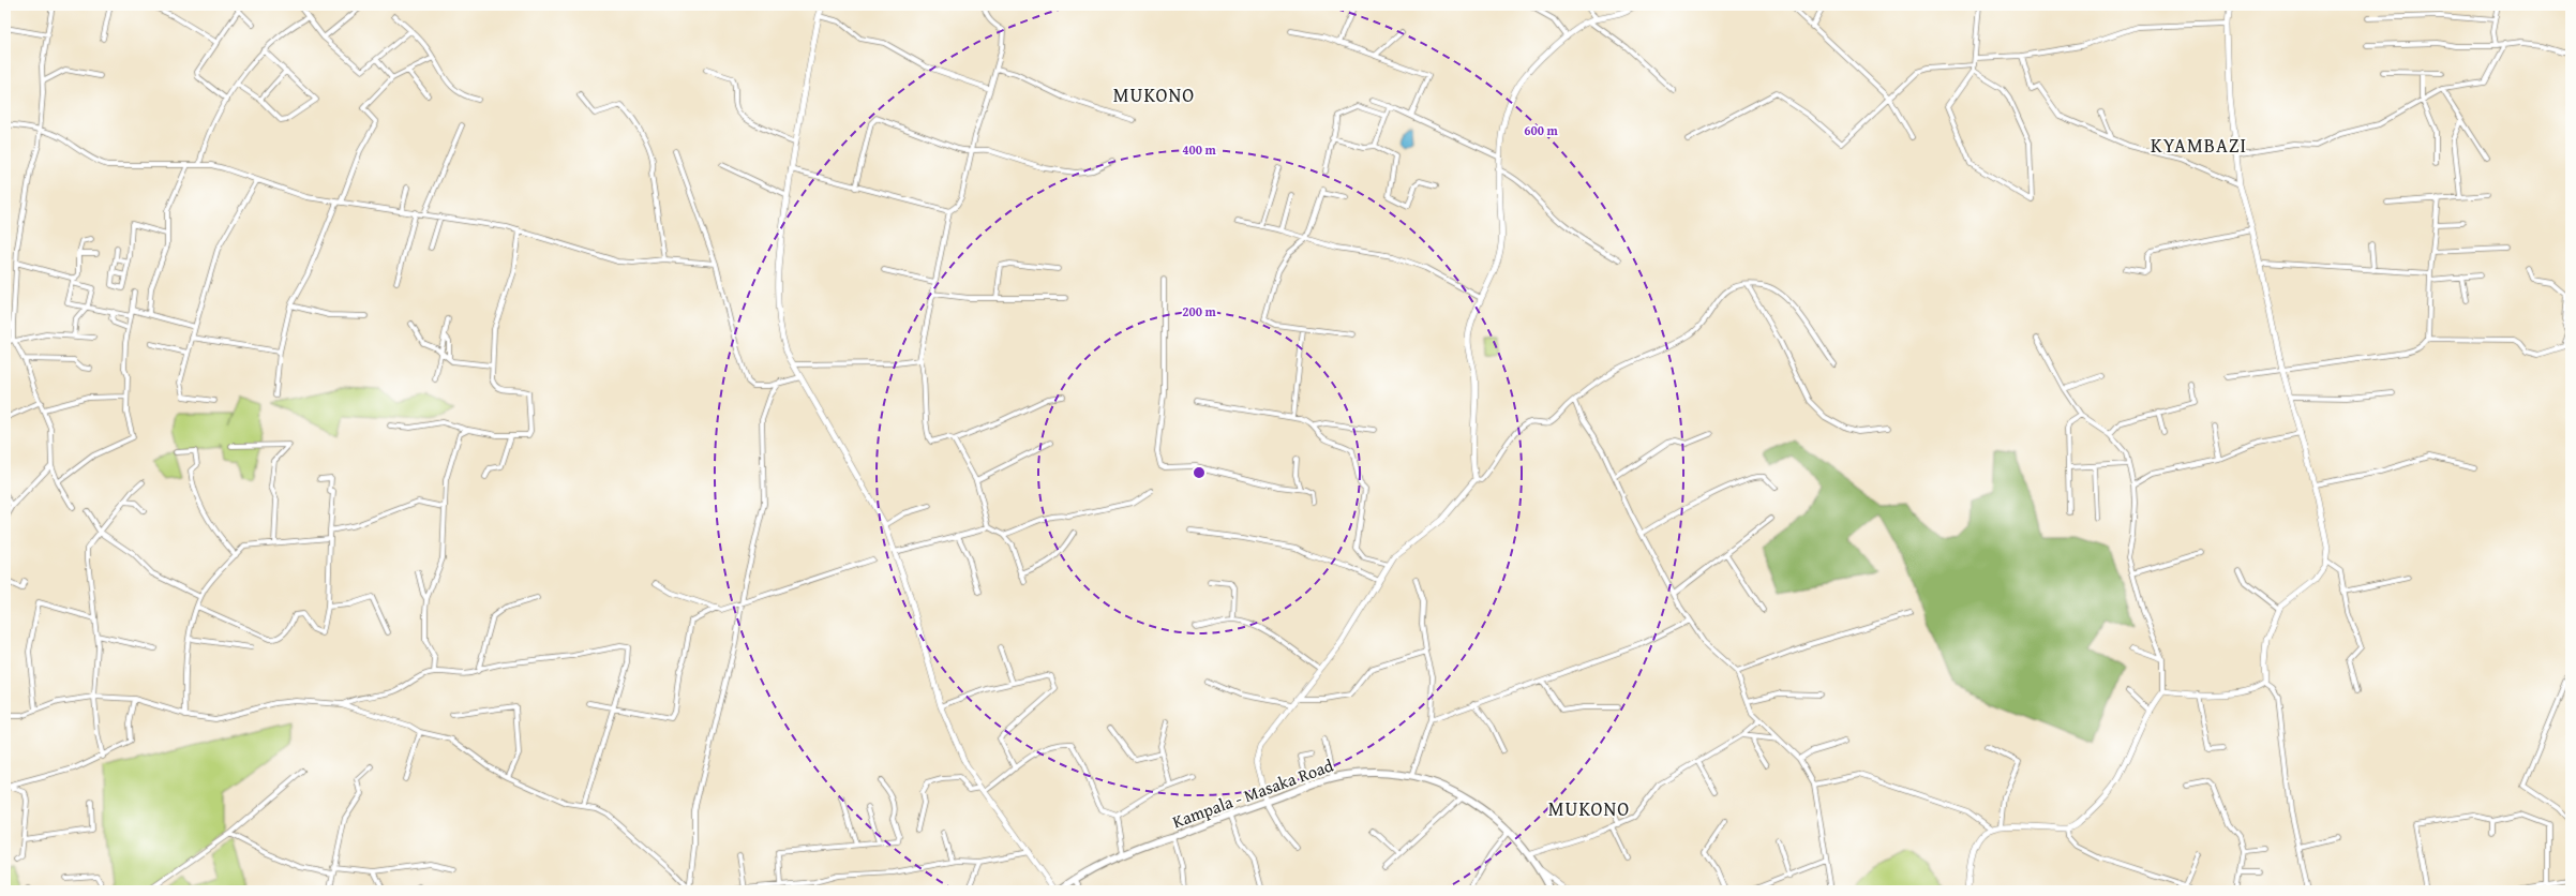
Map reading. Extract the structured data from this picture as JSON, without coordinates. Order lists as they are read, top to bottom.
{
  "streets": {
    "main road": ["Kampala - Masaka Road"]
  },
  "districts": ["MUKONO", "KYAMBAZI", "MUKONO"],
  "rings": ["600 m", "400 m", "200 m"]
}
